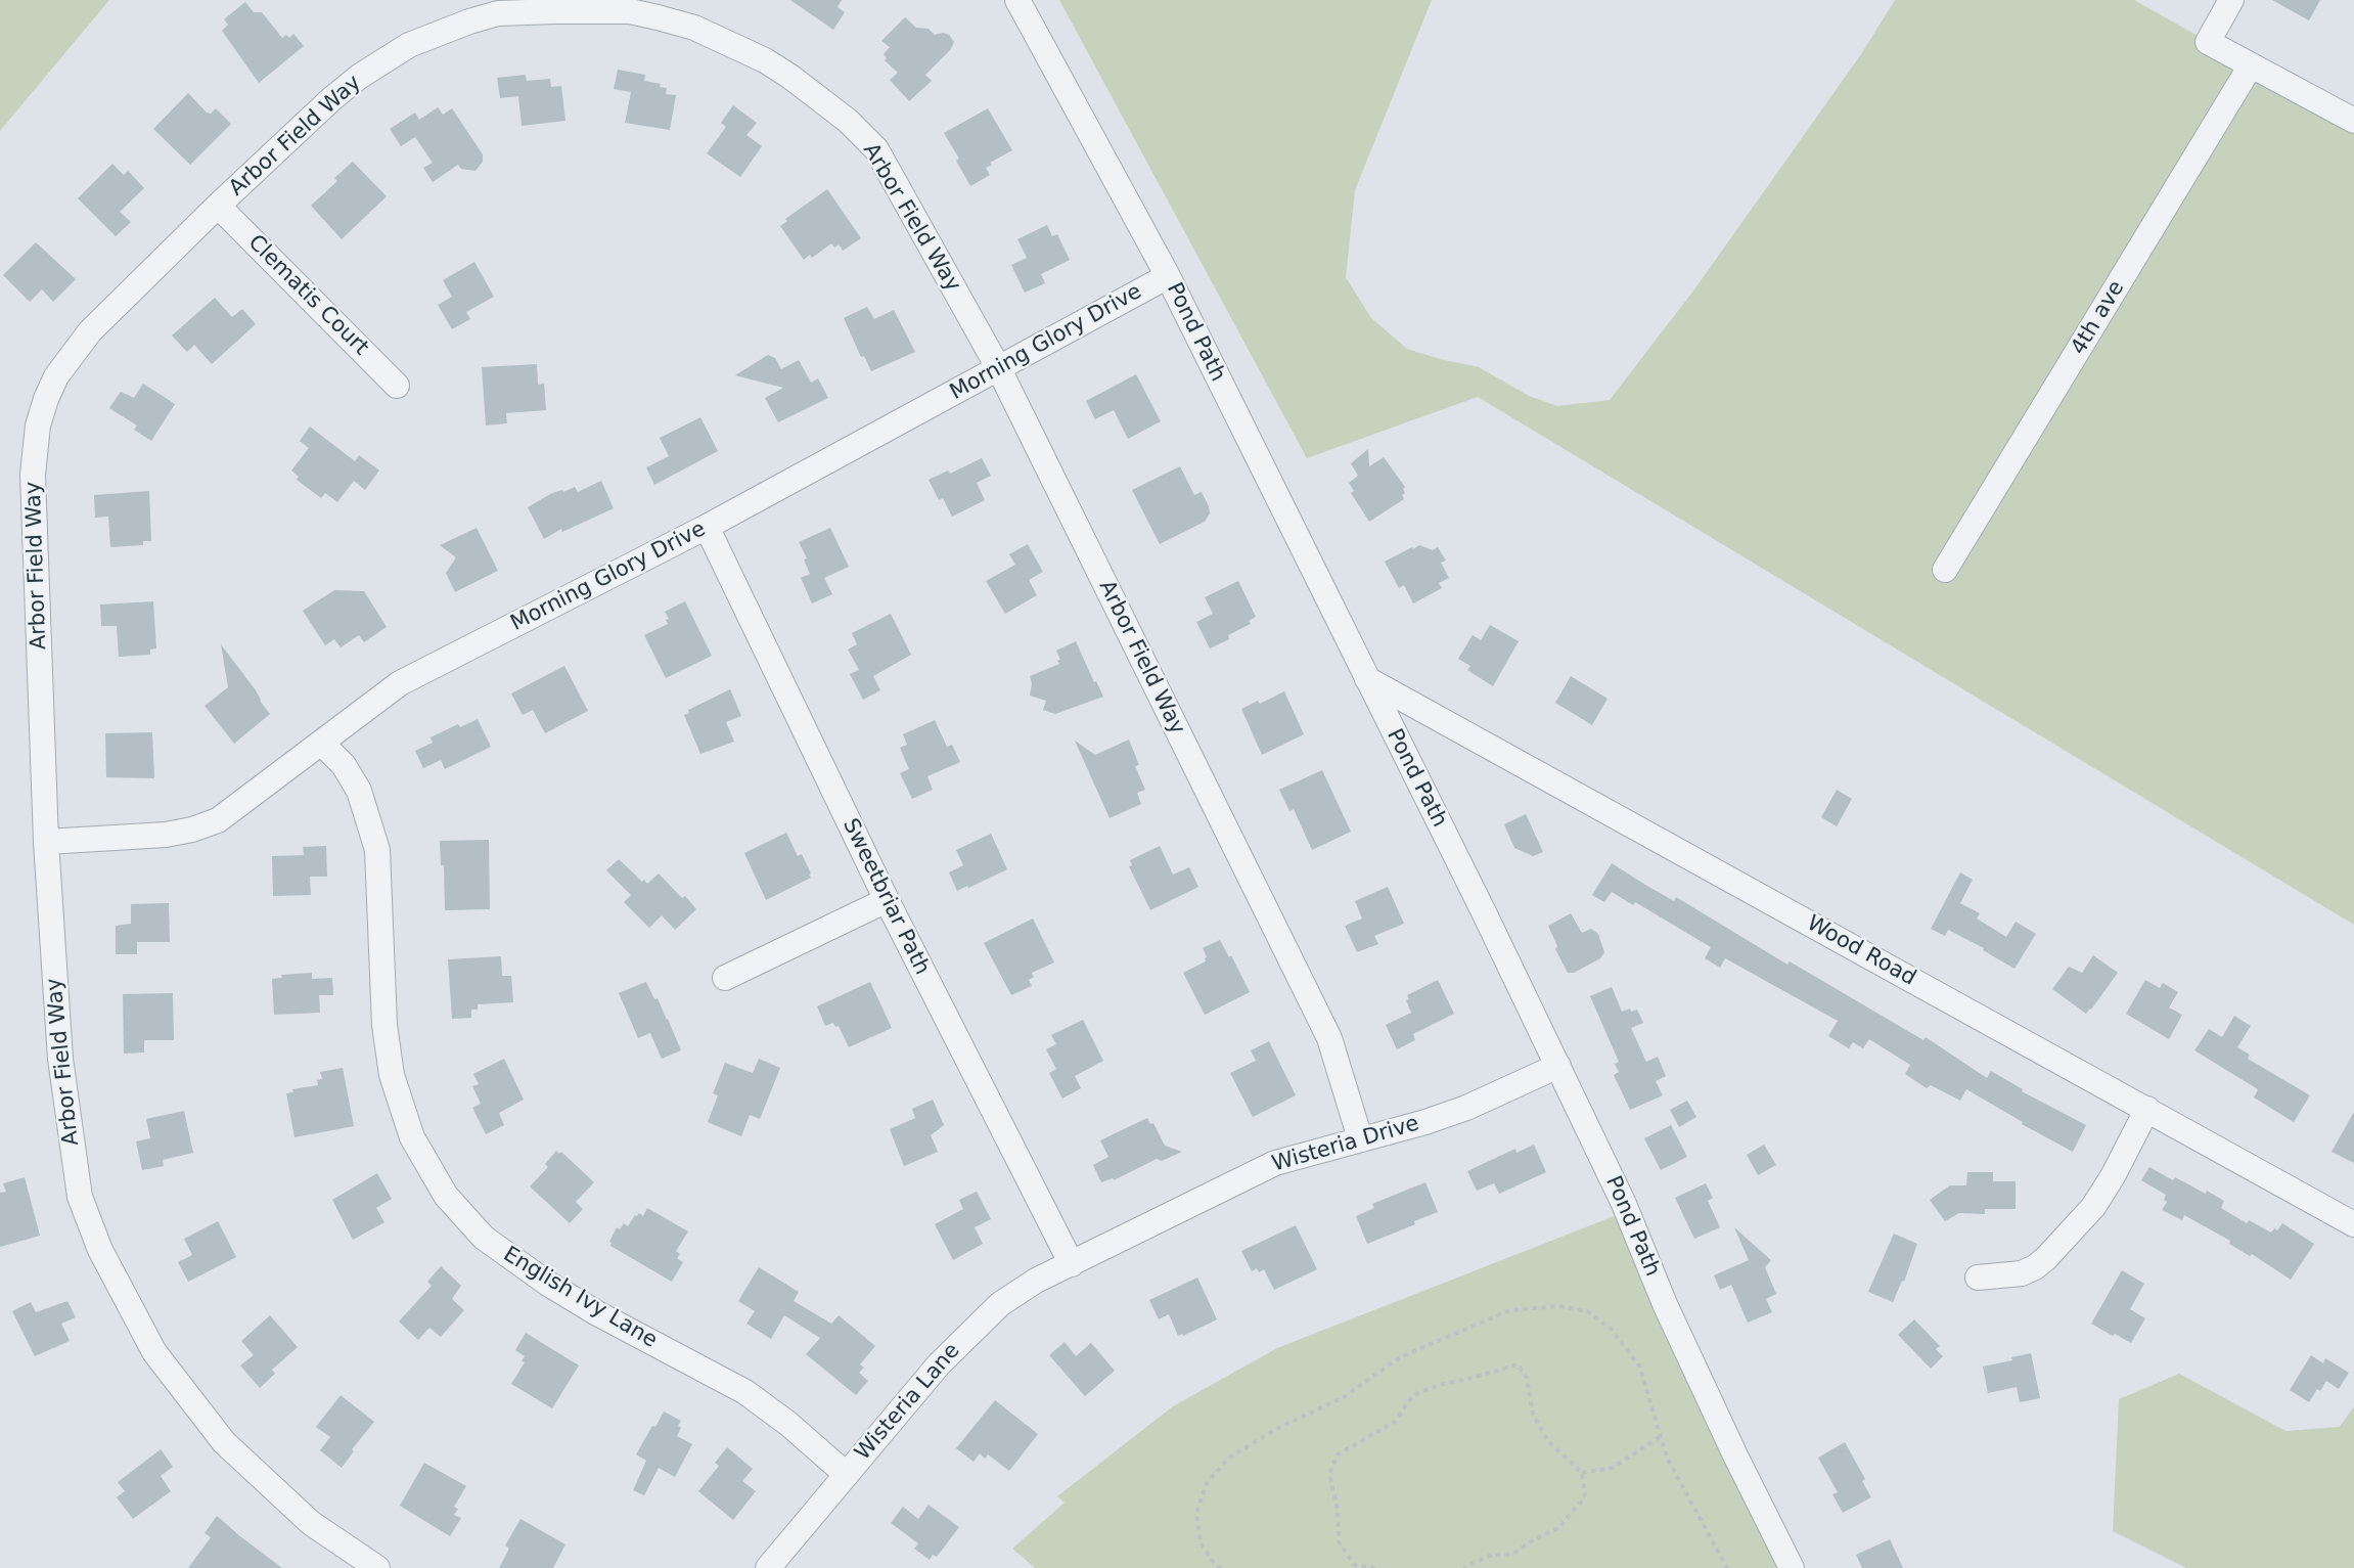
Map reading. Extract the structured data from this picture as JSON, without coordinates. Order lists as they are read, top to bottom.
{
  "streets": {
    "street": [
      "Arbor Field Way",
      "Clematis Court",
      "4th ave",
      "Pond Path",
      "Morning Glory Drive",
      "Sweetbriar Path",
      "Wood Road",
      "Wisteria Drive",
      "English Ivy Lane",
      "Wisteria Lane"
    ]
  },
  "crossings": [
    ["Arbor Field Way", "Clematis Court"],
    ["Arbor Field Way", "Morning Glory Drive"],
    ["Arbor Field Way", "Wisteria Drive"],
    ["Pond Path", "Morning Glory Drive"],
    ["Pond Path", "Wood Road"],
    ["Pond Path", "Wisteria Drive"],
    ["Morning Glory Drive", "Sweetbriar Path"],
    ["Morning Glory Drive", "English Ivy Lane"],
    ["Sweetbriar Path", "Wisteria Drive"],
    ["Sweetbriar Path", "Wisteria Lane"],
    ["Wisteria Drive", "Wisteria Lane"],
    ["English Ivy Lane", "Wisteria Lane"]
  ]
}
